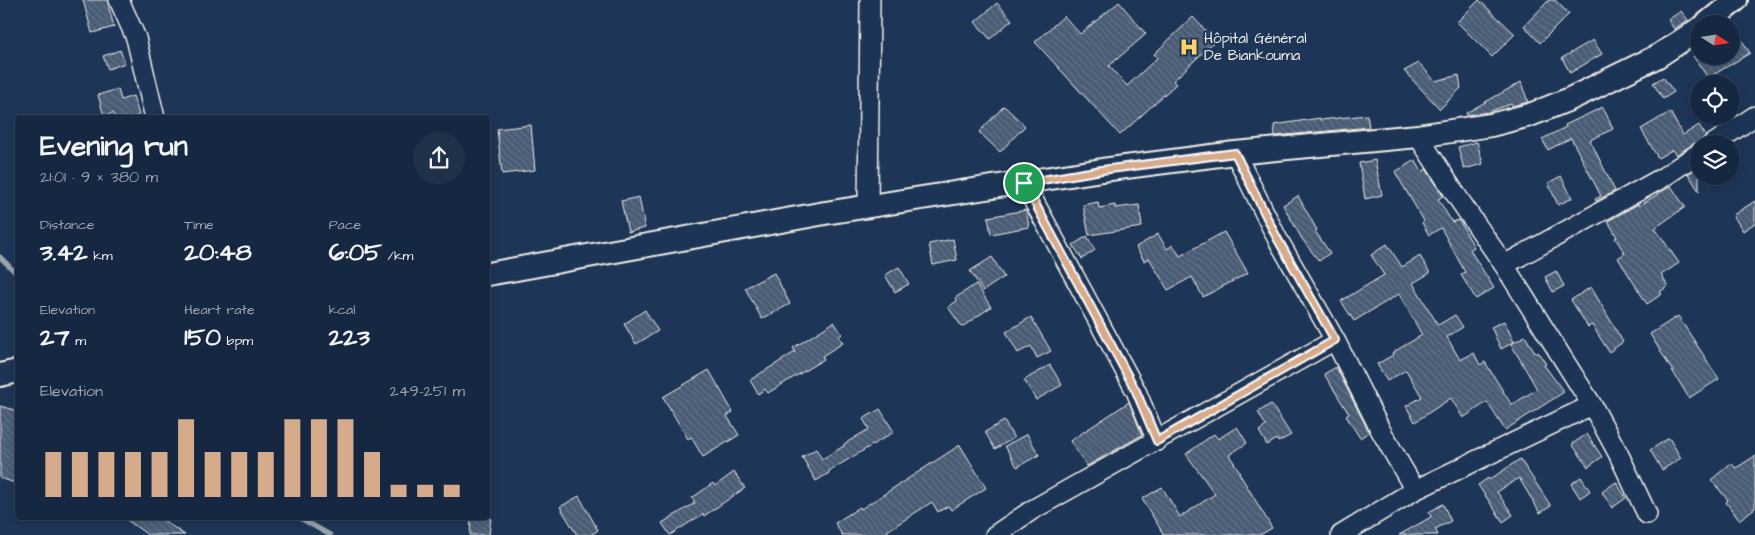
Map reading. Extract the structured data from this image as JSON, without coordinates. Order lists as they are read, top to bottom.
{
  "places": {
    "hospital": ["Hôpital Général De Biankouma"]
  },
  "north": "right",
  "page": {
    "heading": ["Evening run", "21:01 · 9 × 380 m"],
    "stats": [
      ["Distance", "3.42 km"],
      ["Time", "20:48"],
      ["Pace", "6:05 /km"],
      ["Elevation", "27 m"],
      ["Heart rate", "150 bpm"],
      ["kcal", "223"]
    ],
    "chart": ["Elevation", "249–251 m"]
  }
}
